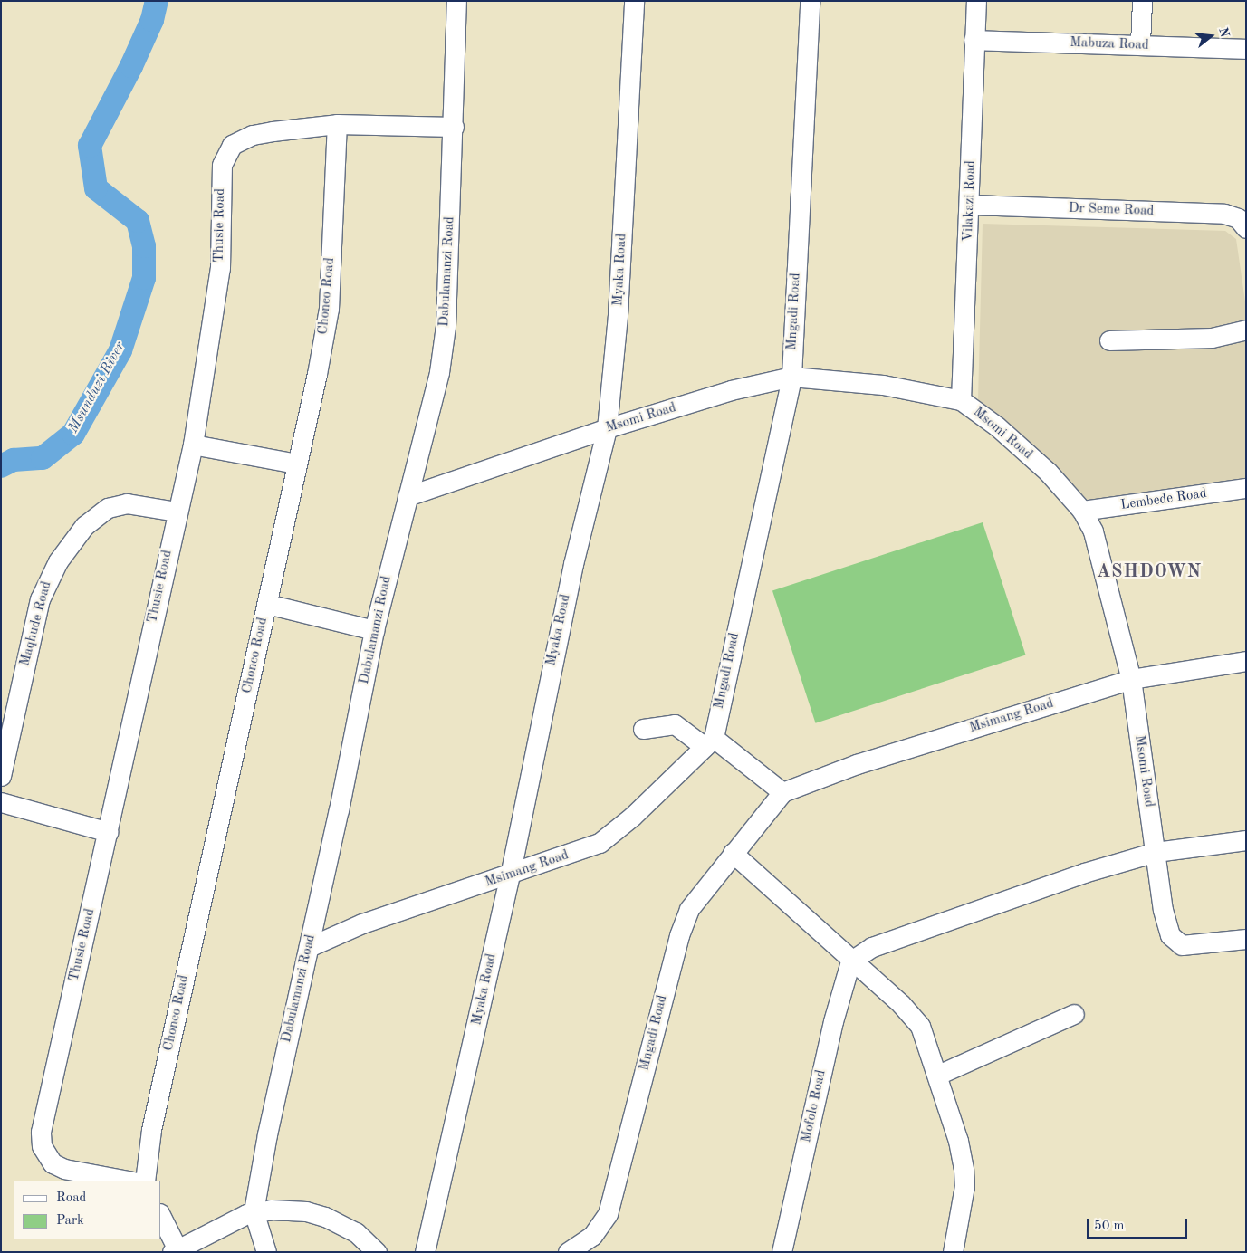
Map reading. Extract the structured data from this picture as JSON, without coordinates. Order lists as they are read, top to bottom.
{
  "streets": {
    "street": [
      "Mabuza Road",
      "Vilakazi Road",
      "Dr Seme Road",
      "Thusie Road",
      "Myaka Road",
      "Dabulamanzi Road",
      "Chonco Road",
      "Mngadi Road",
      "Msomi Road",
      "Lembede Road",
      "Maqhude Road",
      "Msimang Road",
      "Mofolo Road"
    ]
  },
  "crossings": [
    ["Mabuza Road", "Vilakazi Road"],
    ["Vilakazi Road", "Dr Seme Road"],
    ["Vilakazi Road", "Msomi Road"],
    ["Thusie Road", "Dabulamanzi Road"],
    ["Thusie Road", "Chonco Road"],
    ["Thusie Road", "Maqhude Road"],
    ["Myaka Road", "Msomi Road"],
    ["Myaka Road", "Msimang Road"],
    ["Dabulamanzi Road", "Msomi Road"],
    ["Dabulamanzi Road", "Msimang Road"],
    ["Mngadi Road", "Msomi Road"],
    ["Mngadi Road", "Msimang Road"],
    ["Msomi Road", "Lembede Road"],
    ["Msomi Road", "Msimang Road"]
  ],
  "districts": ["ASHDOWN"],
  "water": ["Msunduzi River"],
  "legend": ["Road", "Park"],
  "scale_bar": "50 m",
  "north": "right"
}
